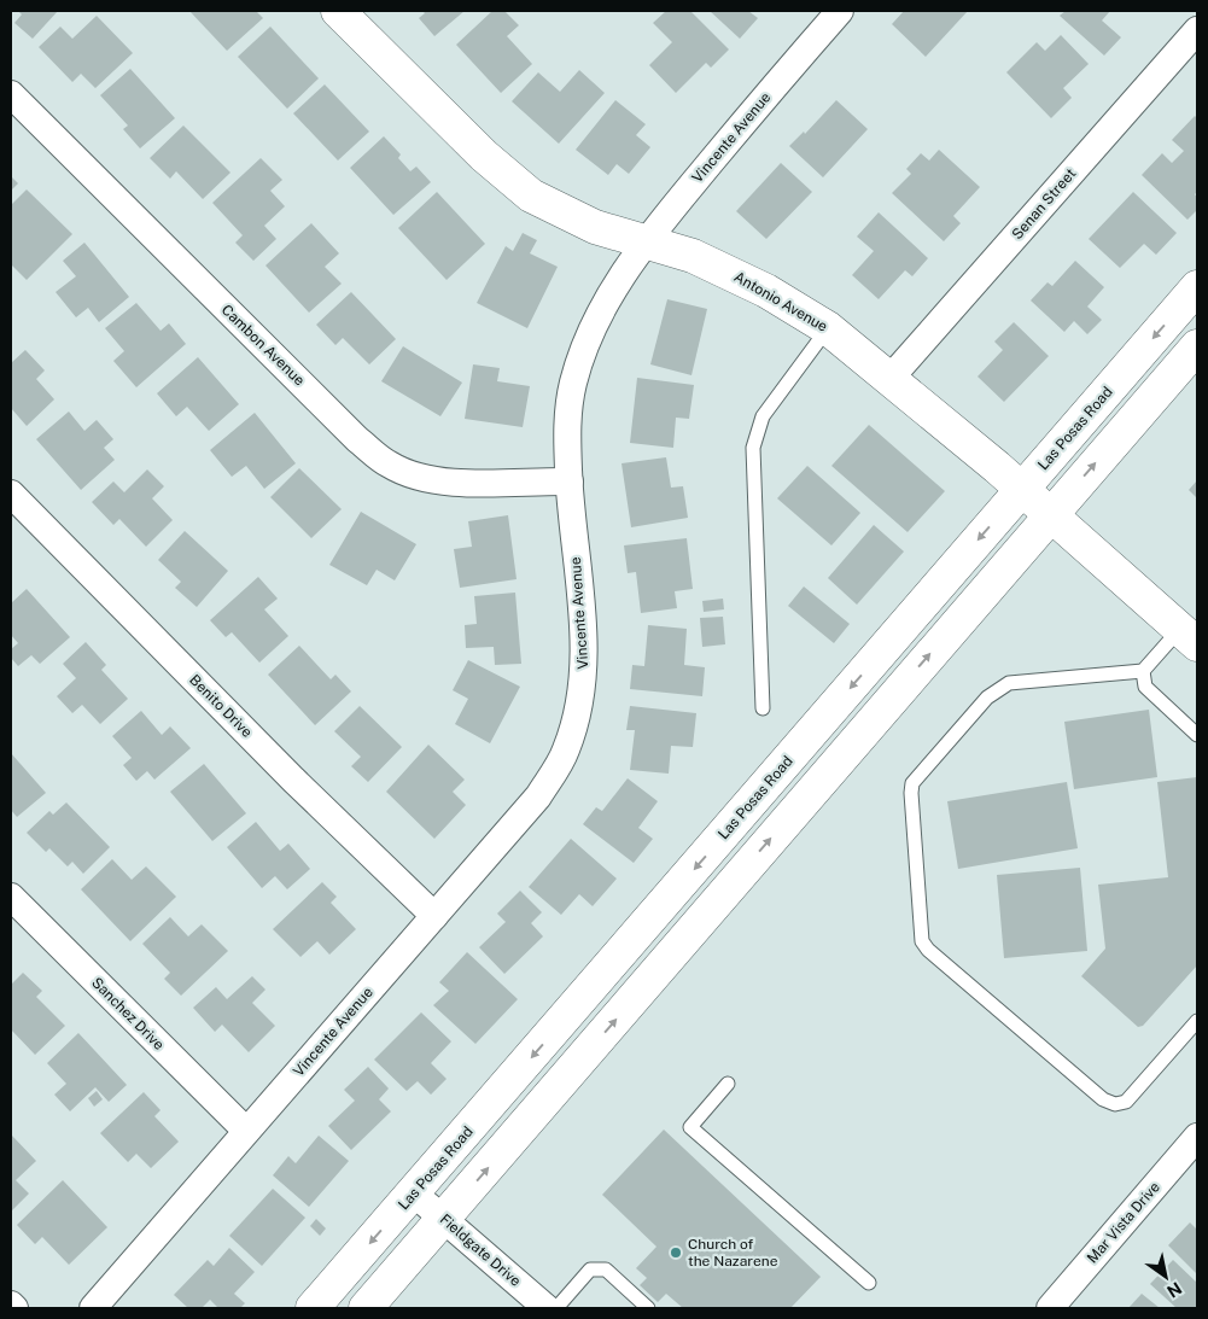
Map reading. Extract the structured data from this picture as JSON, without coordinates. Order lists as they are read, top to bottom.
{
  "streets": {
    "main road": ["Antonio Avenue", "Las Posas Road"],
    "street": [
      "Vincente Avenue",
      "Senan Street",
      "Cambon Avenue",
      "Benito Drive",
      "Sanchez Drive",
      "Mar Vista Drive",
      "Fieldgate Drive"
    ]
  },
  "crossings": [
    ["Vincente Avenue", "Antonio Avenue"],
    ["Vincente Avenue", "Cambon Avenue"],
    ["Vincente Avenue", "Benito Drive"],
    ["Vincente Avenue", "Sanchez Drive"],
    ["Senan Street", "Antonio Avenue"],
    ["Antonio Avenue", "Las Posas Road"],
    ["Las Posas Road", "Fieldgate Drive"]
  ],
  "places": ["Church of the Nazarene"],
  "north": "bottom right"
}
